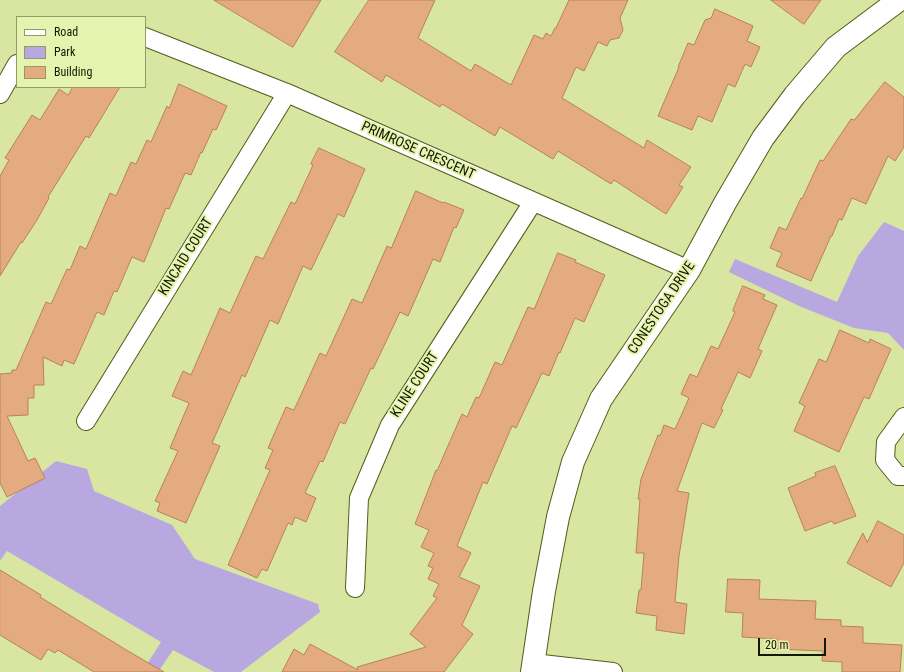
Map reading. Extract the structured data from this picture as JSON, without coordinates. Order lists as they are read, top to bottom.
{
  "streets": {
    "street": [
      "PRIMROSE CRESCENT",
      "KINCAID COURT",
      "CONESTOGA DRIVE",
      "KLINE COURT"
    ]
  },
  "crossings": [
    ["PRIMROSE CRESCENT", "KINCAID COURT"],
    ["PRIMROSE CRESCENT", "CONESTOGA DRIVE"],
    ["PRIMROSE CRESCENT", "KLINE COURT"]
  ],
  "legend": ["Road", "Park", "Building"],
  "scale_bar": "20 m"
}
